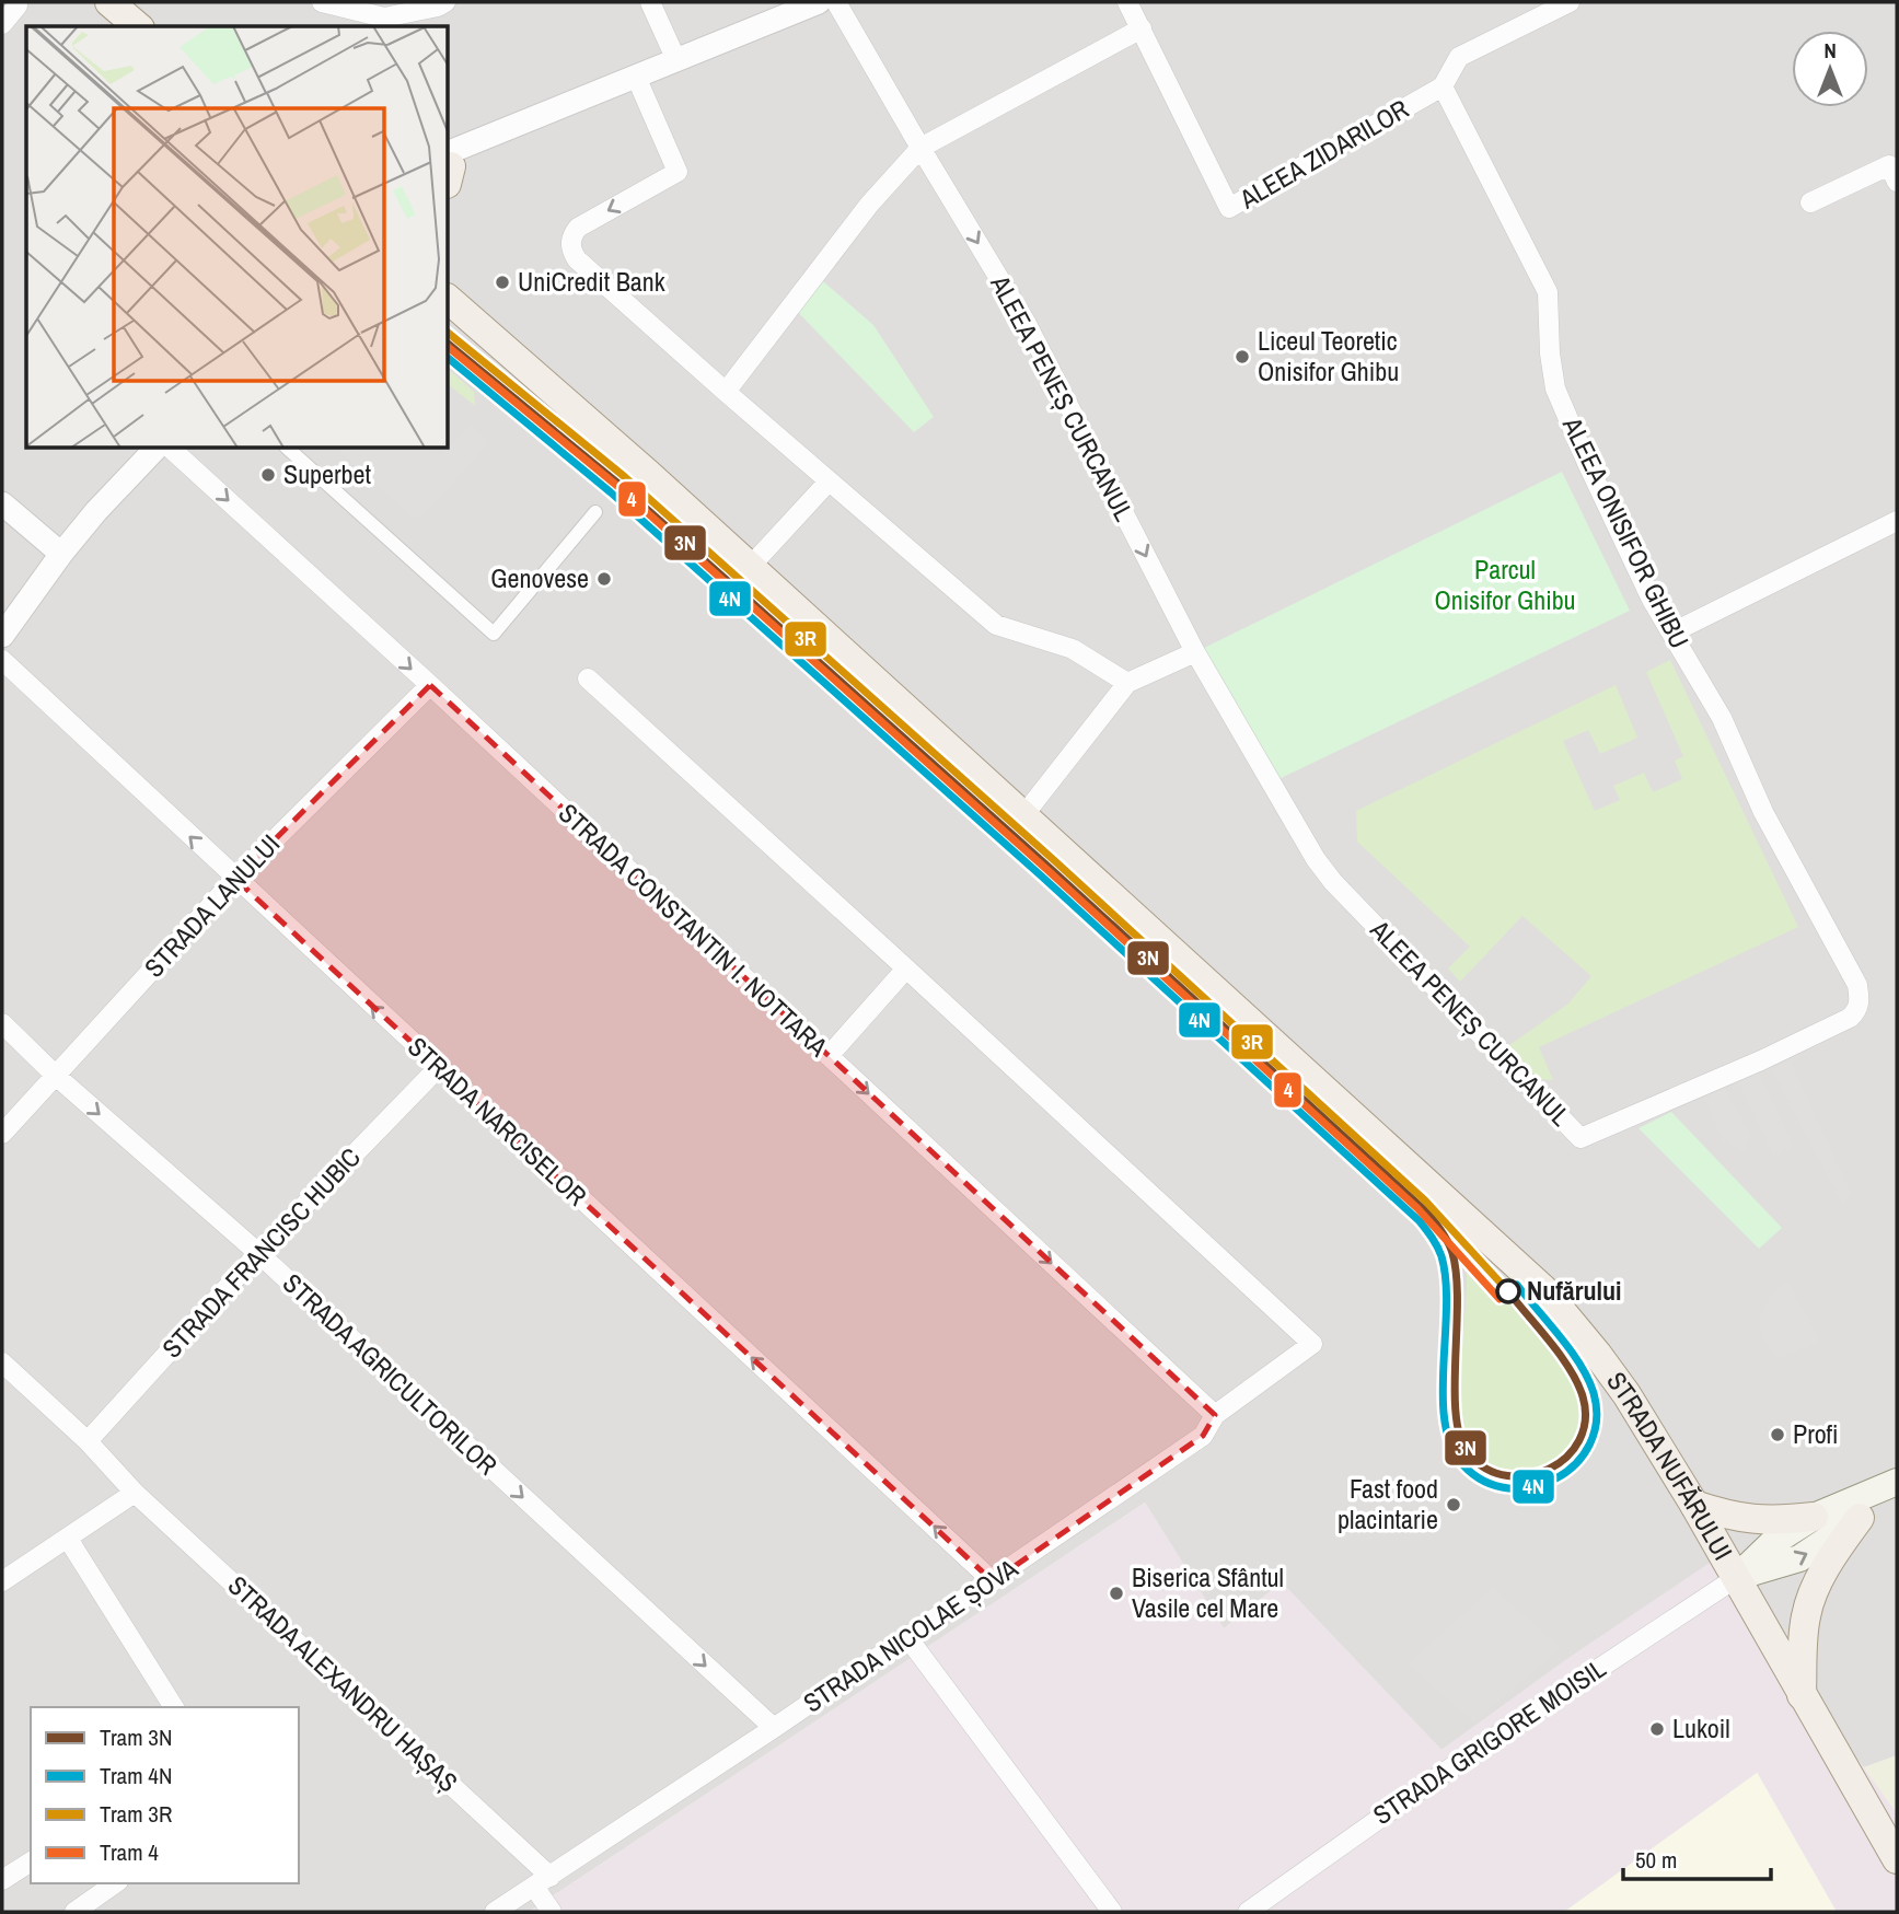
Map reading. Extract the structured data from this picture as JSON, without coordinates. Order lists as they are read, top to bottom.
{
  "streets": {
    "main road": ["STRADA NUFĂRULUI"],
    "street": [
      "ALEEA ZIDARILOR",
      "ALEEA PENEȘ CURCANUL",
      "ALEEA ONISIFOR GHIBU",
      "STRADA LANULUI",
      "STRADA CONSTANTIN I. NOTTARA",
      "STRADA NARCISELOR",
      "STRADA FRANCISC HUBIC",
      "STRADA AGRICULTORILOR",
      "STRADA NICOLAE ȘOVA",
      "STRADA ALEXANDRU HAȘAȘ",
      "STRADA GRIGORE MOISIL"
    ]
  },
  "crossings": [
    ["ALEEA ZIDARILOR", "ALEEA ONISIFOR GHIBU"],
    ["ALEEA PENEȘ CURCANUL", "ALEEA ONISIFOR GHIBU"],
    ["STRADA LANULUI", "STRADA CONSTANTIN I. NOTTARA"],
    ["STRADA LANULUI", "STRADA NARCISELOR"],
    ["STRADA LANULUI", "STRADA AGRICULTORILOR"],
    ["STRADA CONSTANTIN I. NOTTARA", "STRADA NICOLAE ȘOVA"],
    ["STRADA NARCISELOR", "STRADA FRANCISC HUBIC"],
    ["STRADA NARCISELOR", "STRADA NICOLAE ȘOVA"],
    ["STRADA FRANCISC HUBIC", "STRADA AGRICULTORILOR"],
    ["STRADA FRANCISC HUBIC", "STRADA ALEXANDRU HAȘAȘ"],
    ["STRADA AGRICULTORILOR", "STRADA NICOLAE ȘOVA"],
    ["STRADA NUFĂRULUI", "STRADA GRIGORE MOISIL"],
    ["STRADA NICOLAE ȘOVA", "STRADA ALEXANDRU HAȘAȘ"]
  ],
  "one_way": ["STRADA CONSTANTIN I. NOTTARA", "STRADA NARCISELOR", "STRADA AGRICULTORILOR"],
  "parks": ["Parcul Onisifor Ghibu"],
  "places": [
    "UniCredit Bank",
    "Liceul Teoretic Onisifor Ghibu",
    "Superbet",
    "Genovese",
    "Nufărului",
    "Profi",
    "Fast food placintarie",
    "Biserica Sfântul Vasile cel Mare",
    "Lukoil"
  ],
  "lines": [
    "tram line 3R",
    "tram line 3N",
    "tram line 4",
    "tram line 4N"
  ],
  "legend": [
    "Tram 3N",
    "Tram 4N",
    "Tram 3R",
    "Tram 4"
  ],
  "scale_bar": "50 m",
  "north": "top"
}
